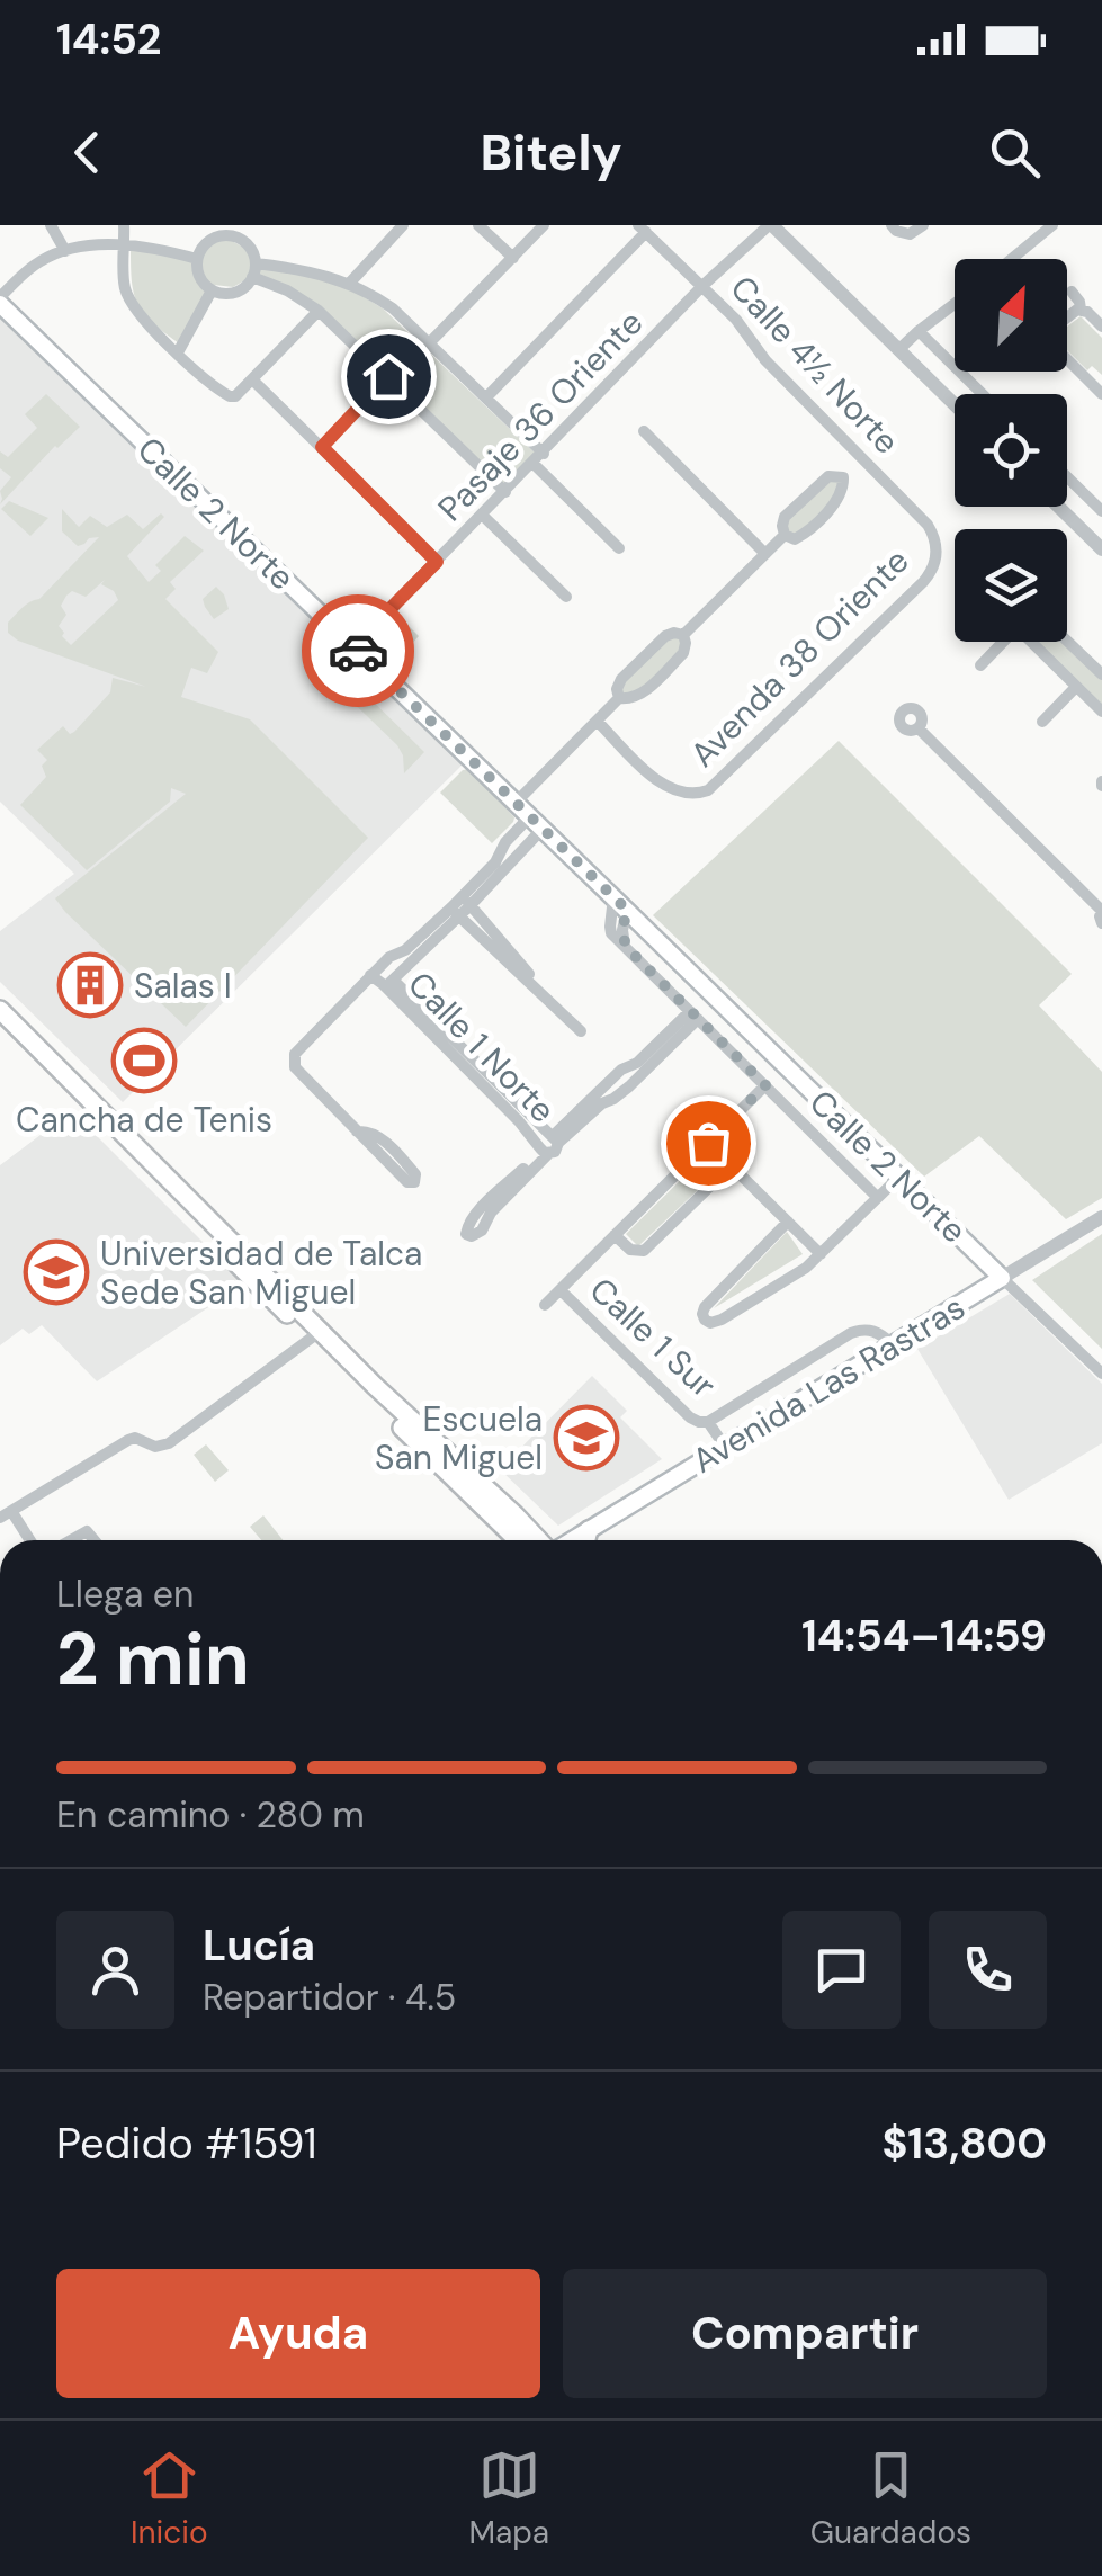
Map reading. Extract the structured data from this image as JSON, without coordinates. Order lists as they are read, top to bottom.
{
  "streets": {
    "main road": ["Calle 2 Norte", "Avenida Las Rastras"],
    "street": [
      "Calle 4½ Norte",
      "Pasaje 36 Oriente",
      "Avenda 38 Oriente",
      "Calle 1 Norte",
      "Calle 1 Sur"
    ]
  },
  "crossings": [
    ["Calle 4½ Norte", "Pasaje 36 Oriente"],
    ["Calle 4½ Norte", "Avenda 38 Oriente"],
    ["Pasaje 36 Oriente", "Calle 2 Norte"],
    ["Calle 2 Norte", "Avenida Las Rastras"],
    ["Calle 1 Sur", "Avenida Las Rastras"]
  ],
  "places": {
    "building": ["Salas I"],
    "sports": ["Cancha de Tenis"],
    "school or university": ["Universidad de Talca Sede San Miguel", "Escuela San Miguel"]
  },
  "north": "top right",
  "page": {
    "status": "14:52",
    "header": "Bitely",
    "heading": ["2 min", "Llega en", "14:54–14:59"],
    "panel": [
      "Lucía",
      "Repartidor · 4.5",
      "Pedido #1591",
      "$13,800"
    ],
    "bar": "En camino · 280 m",
    "buttons": ["Ayuda", "Compartir"],
    "tabs": ["Inicio", "Mapa", "Guardados"]
  }
}
